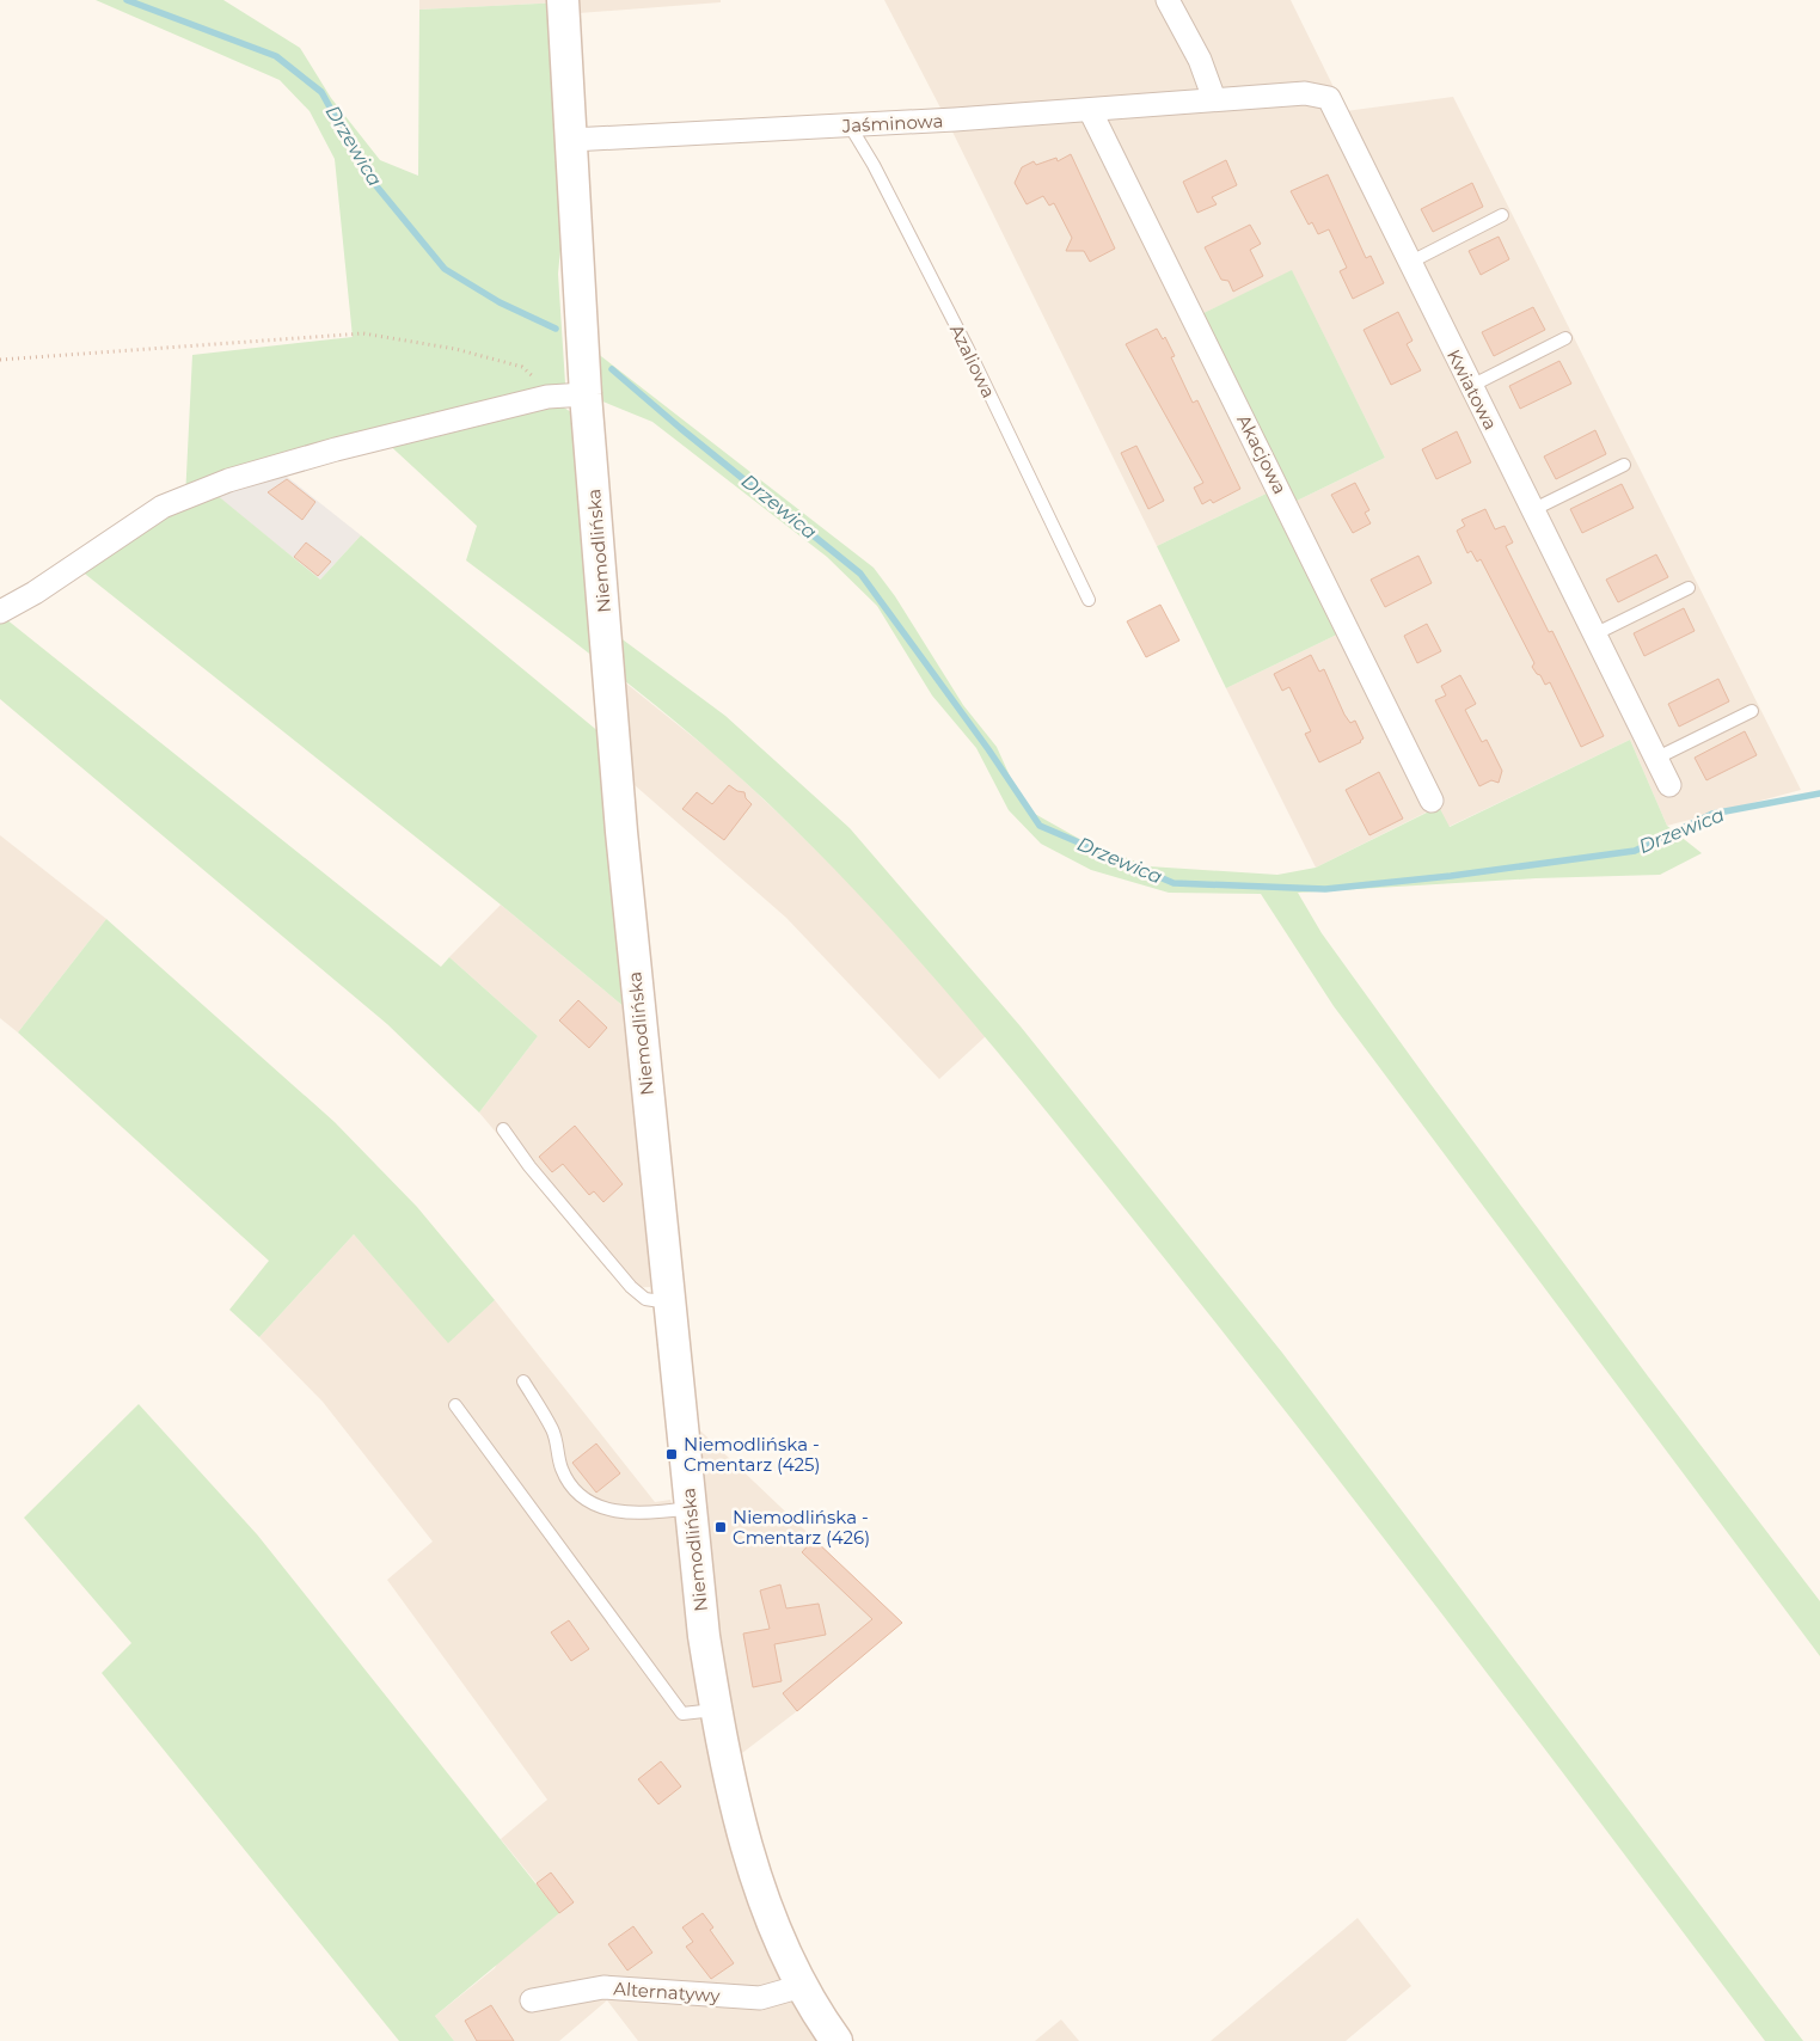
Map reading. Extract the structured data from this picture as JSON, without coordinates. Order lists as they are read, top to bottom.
{
  "streets": {
    "main road": ["Niemodlińska"],
    "street": [
      "Jaśminowa",
      "Kwiatowa",
      "Akacjowa",
      "Alternatywy"
    ],
    "lane": ["Azaliowa"]
  },
  "crossings": [
    ["Jaśminowa", "Azaliowa"],
    ["Jaśminowa", "Kwiatowa"],
    ["Jaśminowa", "Akacjowa"],
    ["Jaśminowa", "Niemodlińska"],
    ["Niemodlińska", "Alternatywy"]
  ],
  "water": ["Drzewica"],
  "places": {
    "transit": ["Niemodlińska - Cmentarz (425)", "Niemodlińska - Cmentarz (426)"]
  }
}
